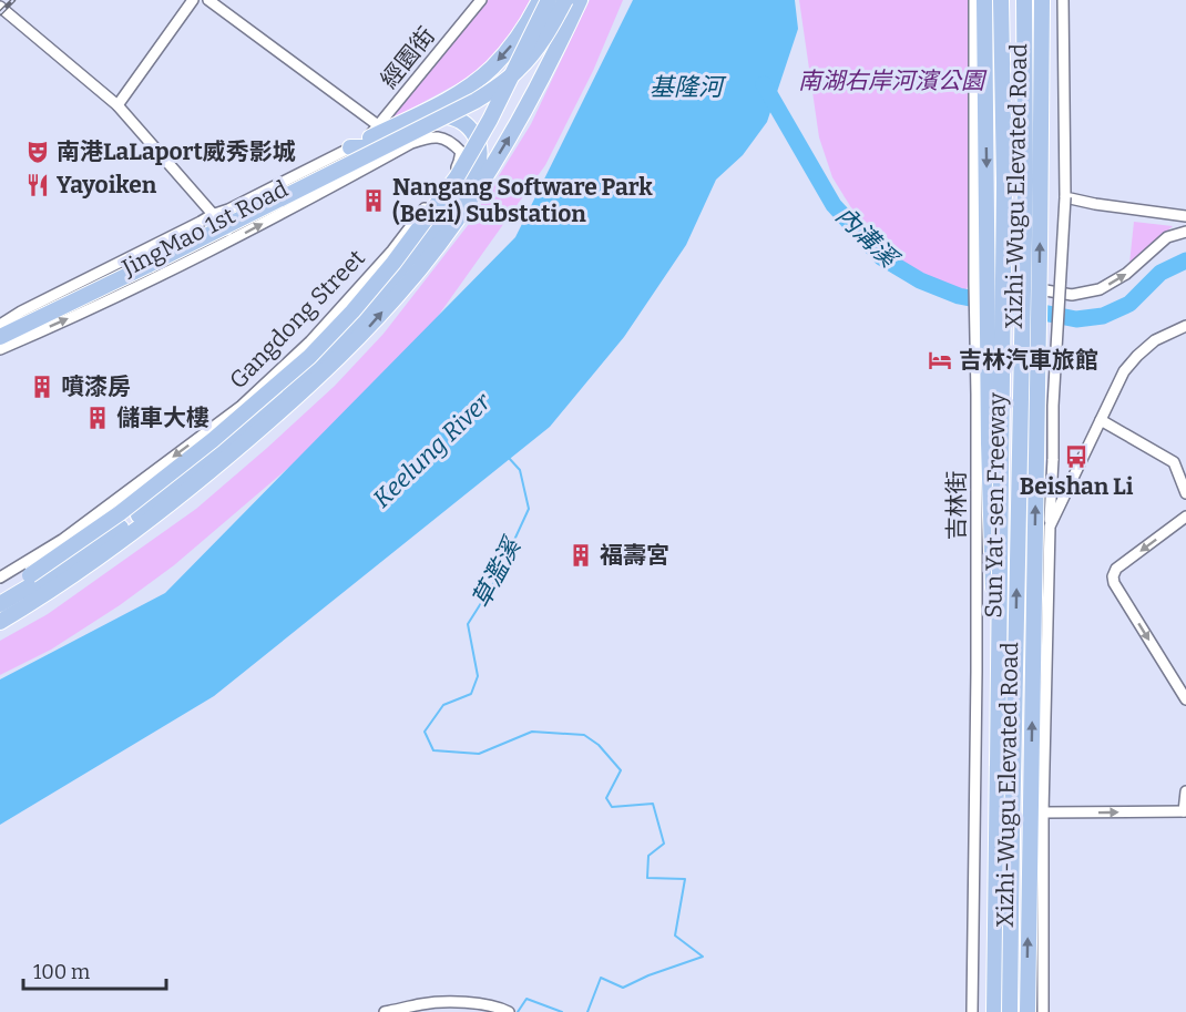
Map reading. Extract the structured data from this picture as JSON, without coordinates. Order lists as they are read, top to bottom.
{
  "streets": {
    "highway": ["Xizhi-Wugu Elevated Road", "Sun Yat-sen Freeway"],
    "street": [
      "經園街",
      "JingMao 1st Road",
      "Gangdong Street",
      "吉林街"
    ]
  },
  "crossings": [
    ["經園街", "JingMao 1st Road"],
    ["Xizhi-Wugu Elevated Road", "Sun Yat-sen Freeway"],
    ["JingMao 1st Road", "Gangdong Street"]
  ],
  "one_way": ["Gangdong Street"],
  "water": [
    "基隆河",
    "內溝溪",
    "Keelung River",
    "草濫溪"
  ],
  "parks": ["南湖右岸河濱公園"],
  "places": {
    "theatre": ["南港LaLaport威秀影城"],
    "restaurant": ["Yayoiken"],
    "building": [
      "Nangang Software Park (Beizi) Substation",
      "噴漆房",
      "儲車大樓",
      "福壽宮"
    ],
    "hotel": ["吉林汽車旅館"],
    "bus stop": ["Beishan Li"]
  },
  "scale_bar": "100 m"
}
